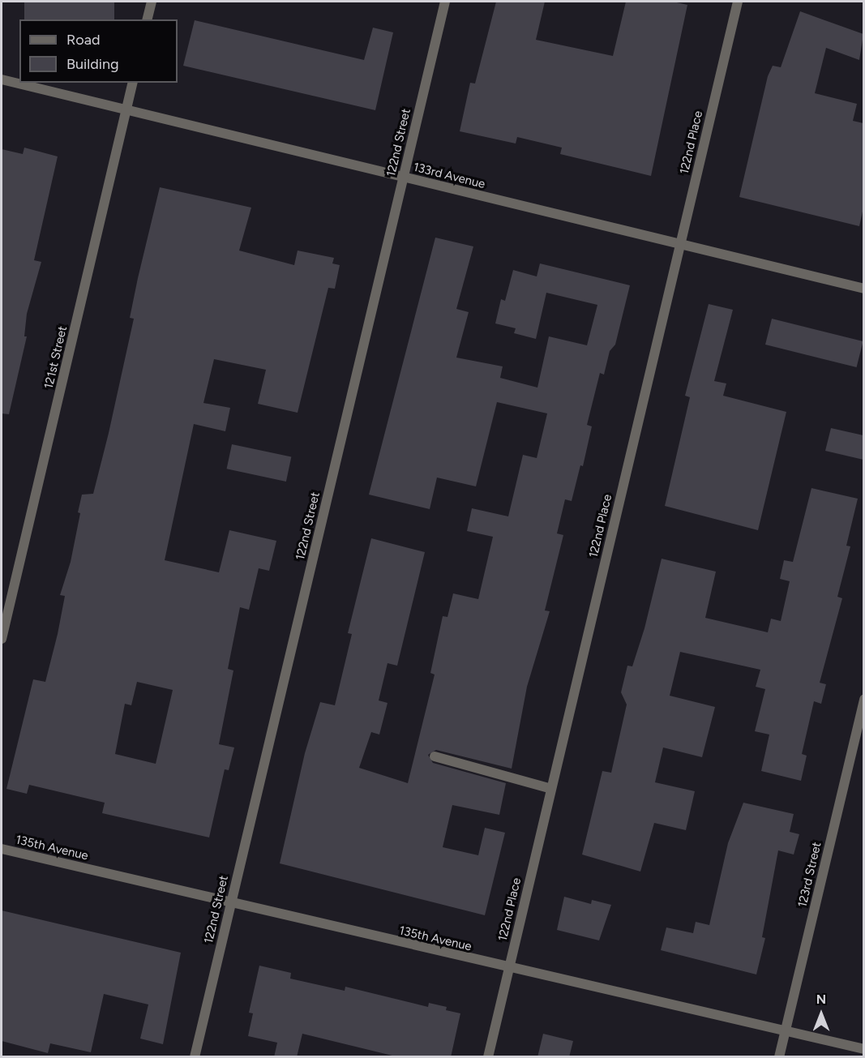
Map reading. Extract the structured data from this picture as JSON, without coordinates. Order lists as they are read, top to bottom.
{
  "streets": {
    "street": [
      "122nd Street",
      "122nd Place",
      "133rd Avenue",
      "121st Street",
      "135th Avenue",
      "123rd Street"
    ]
  },
  "crossings": [
    ["122nd Street", "133rd Avenue"],
    ["122nd Street", "135th Avenue"],
    ["122nd Place", "133rd Avenue"],
    ["122nd Place", "135th Avenue"],
    ["133rd Avenue", "121st Street"],
    ["135th Avenue", "123rd Street"]
  ],
  "legend": ["Road", "Building"],
  "north": "top"
}
